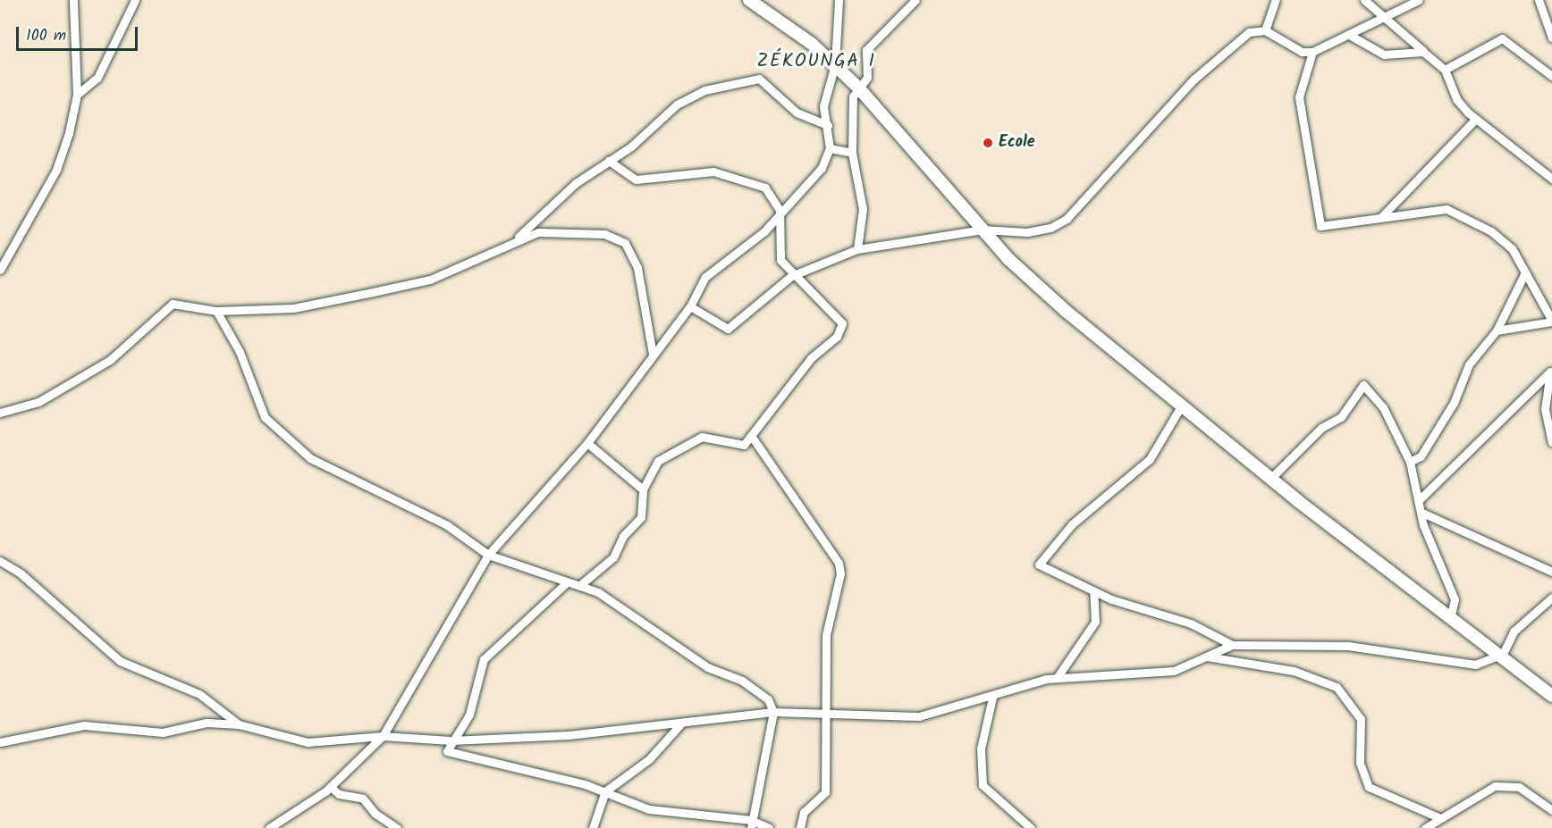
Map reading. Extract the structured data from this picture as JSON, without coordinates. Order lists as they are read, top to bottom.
{
  "districts": ["ZÉKOUNGA I"],
  "places": ["Ecole"],
  "scale_bar": "100 m"
}
